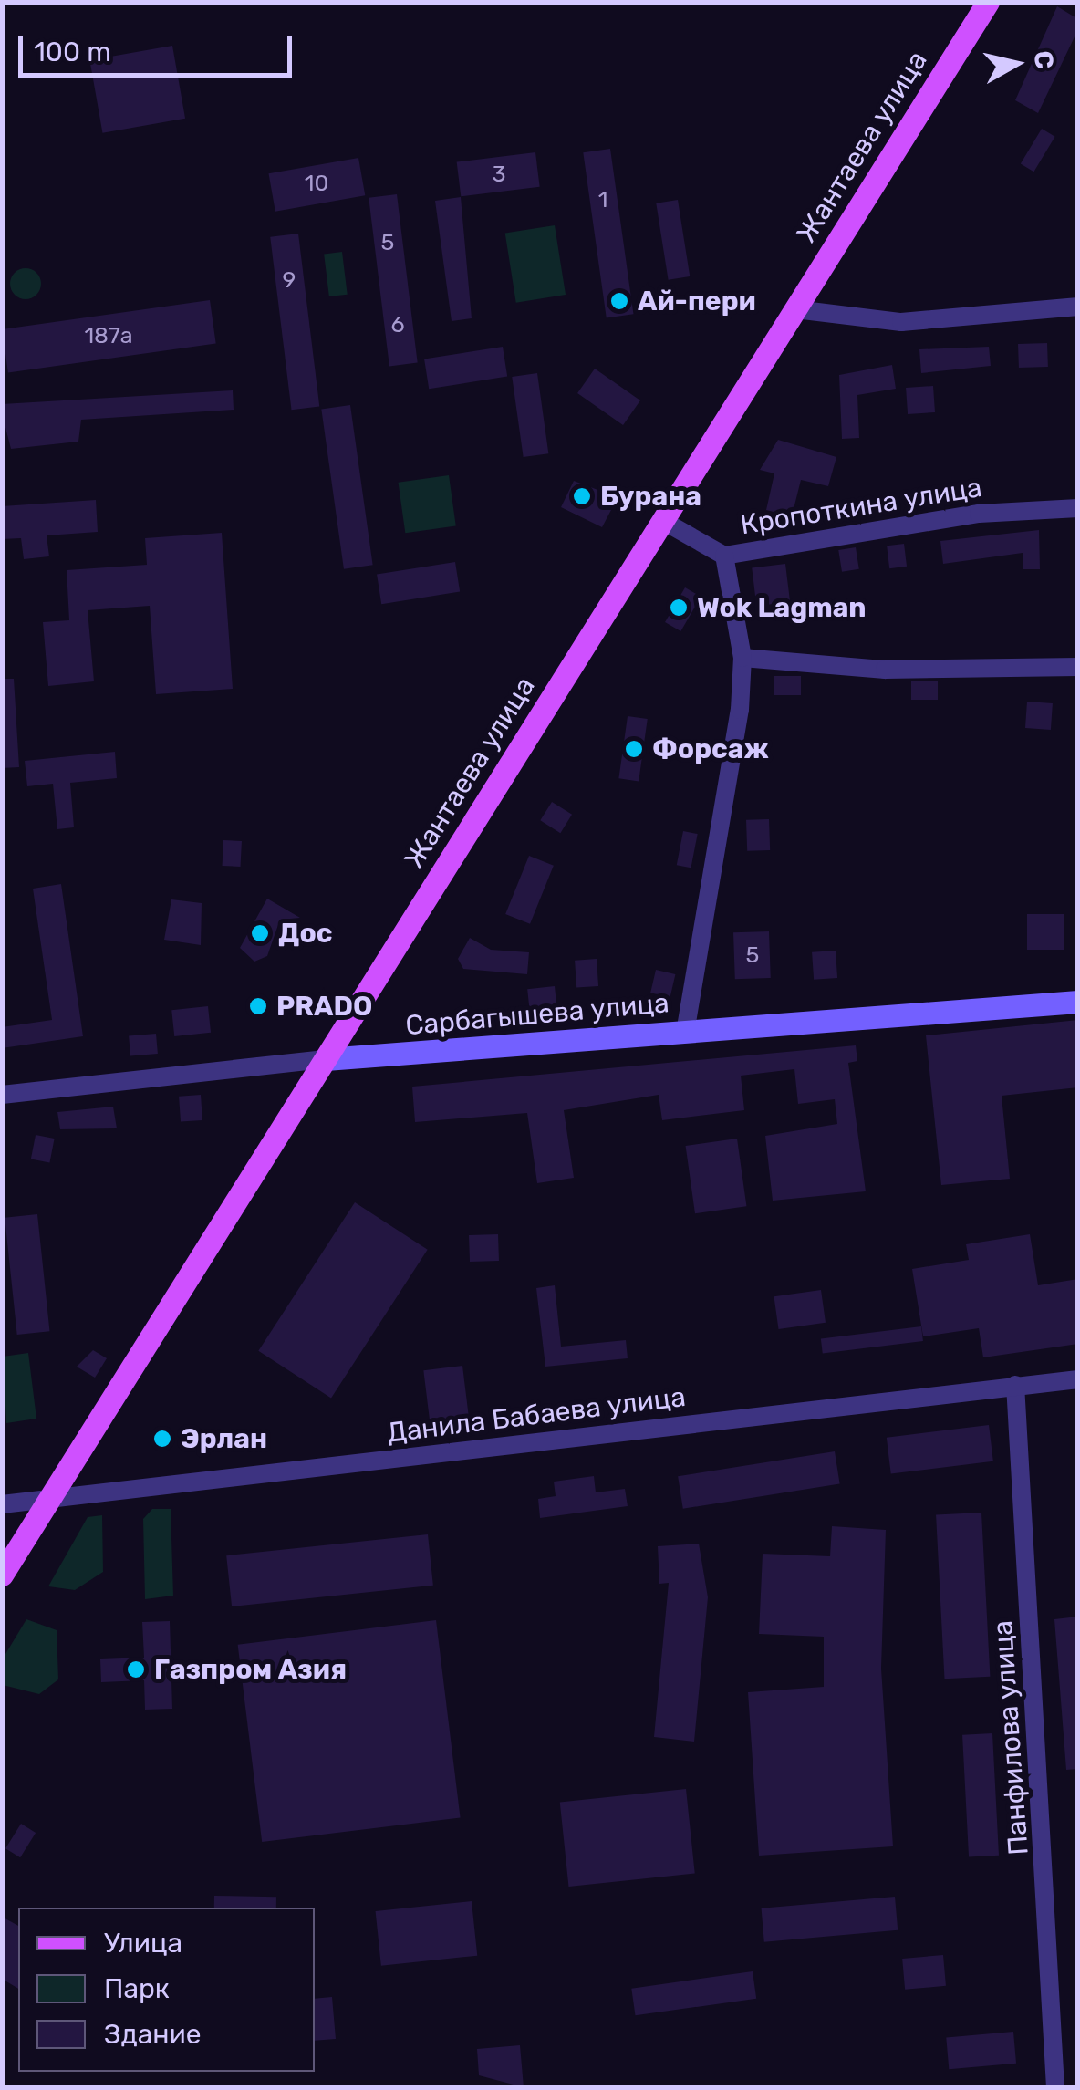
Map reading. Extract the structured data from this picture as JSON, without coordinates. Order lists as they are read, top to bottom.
{
  "streets": {
    "main road": ["Жантаева улица"],
    "street": [
      "Кропоткина улица",
      "Сарбагышева улица",
      "Данила Бабаева улица",
      "Панфилова улица"
    ]
  },
  "crossings": [
    ["Жантаева улица", "Кропоткина улица"],
    ["Жантаева улица", "Сарбагышева улица"],
    ["Жантаева улица", "Данила Бабаева улица"],
    ["Данила Бабаева улица", "Панфилова улица"]
  ],
  "places": [
    "Ай-пери",
    "Бурана",
    "Wok Lagman",
    "Форсаж",
    "Дос",
    "PRADO",
    "Эрлан",
    "Газпром Азия"
  ],
  "house_numbers": [
    "3",
    "10",
    "1",
    "5",
    "9",
    "6",
    "187а",
    "5"
  ],
  "legend": ["Улица", "Парк", "Здание"],
  "scale_bar": "100 m",
  "north": "right"
}
